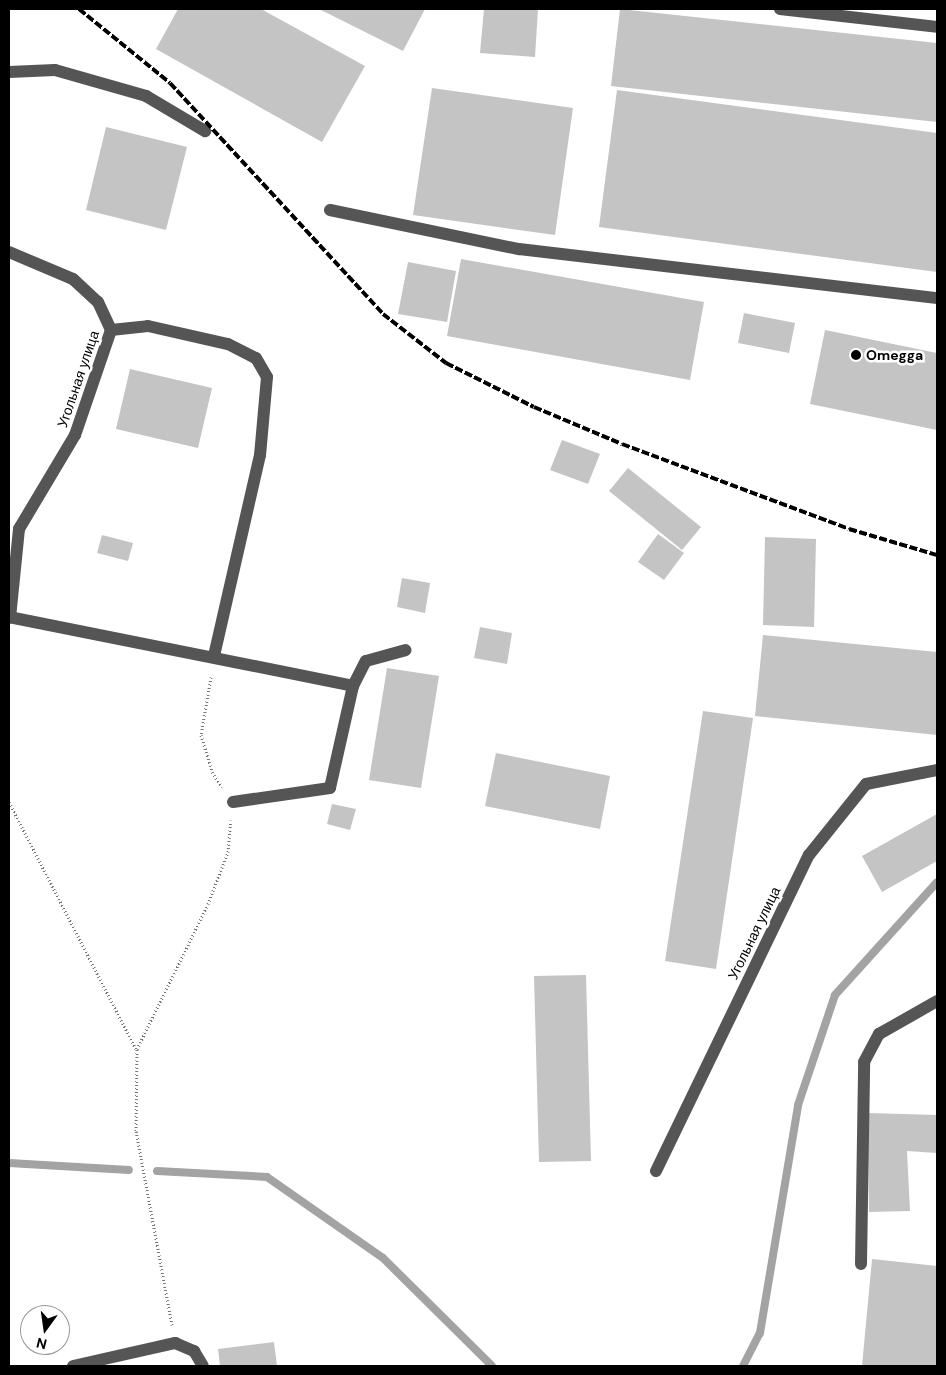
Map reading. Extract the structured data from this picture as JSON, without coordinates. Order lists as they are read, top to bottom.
{
  "streets": {
    "street": ["Угольная улица"]
  },
  "places": ["Omegga"],
  "north": "bottom"
}
